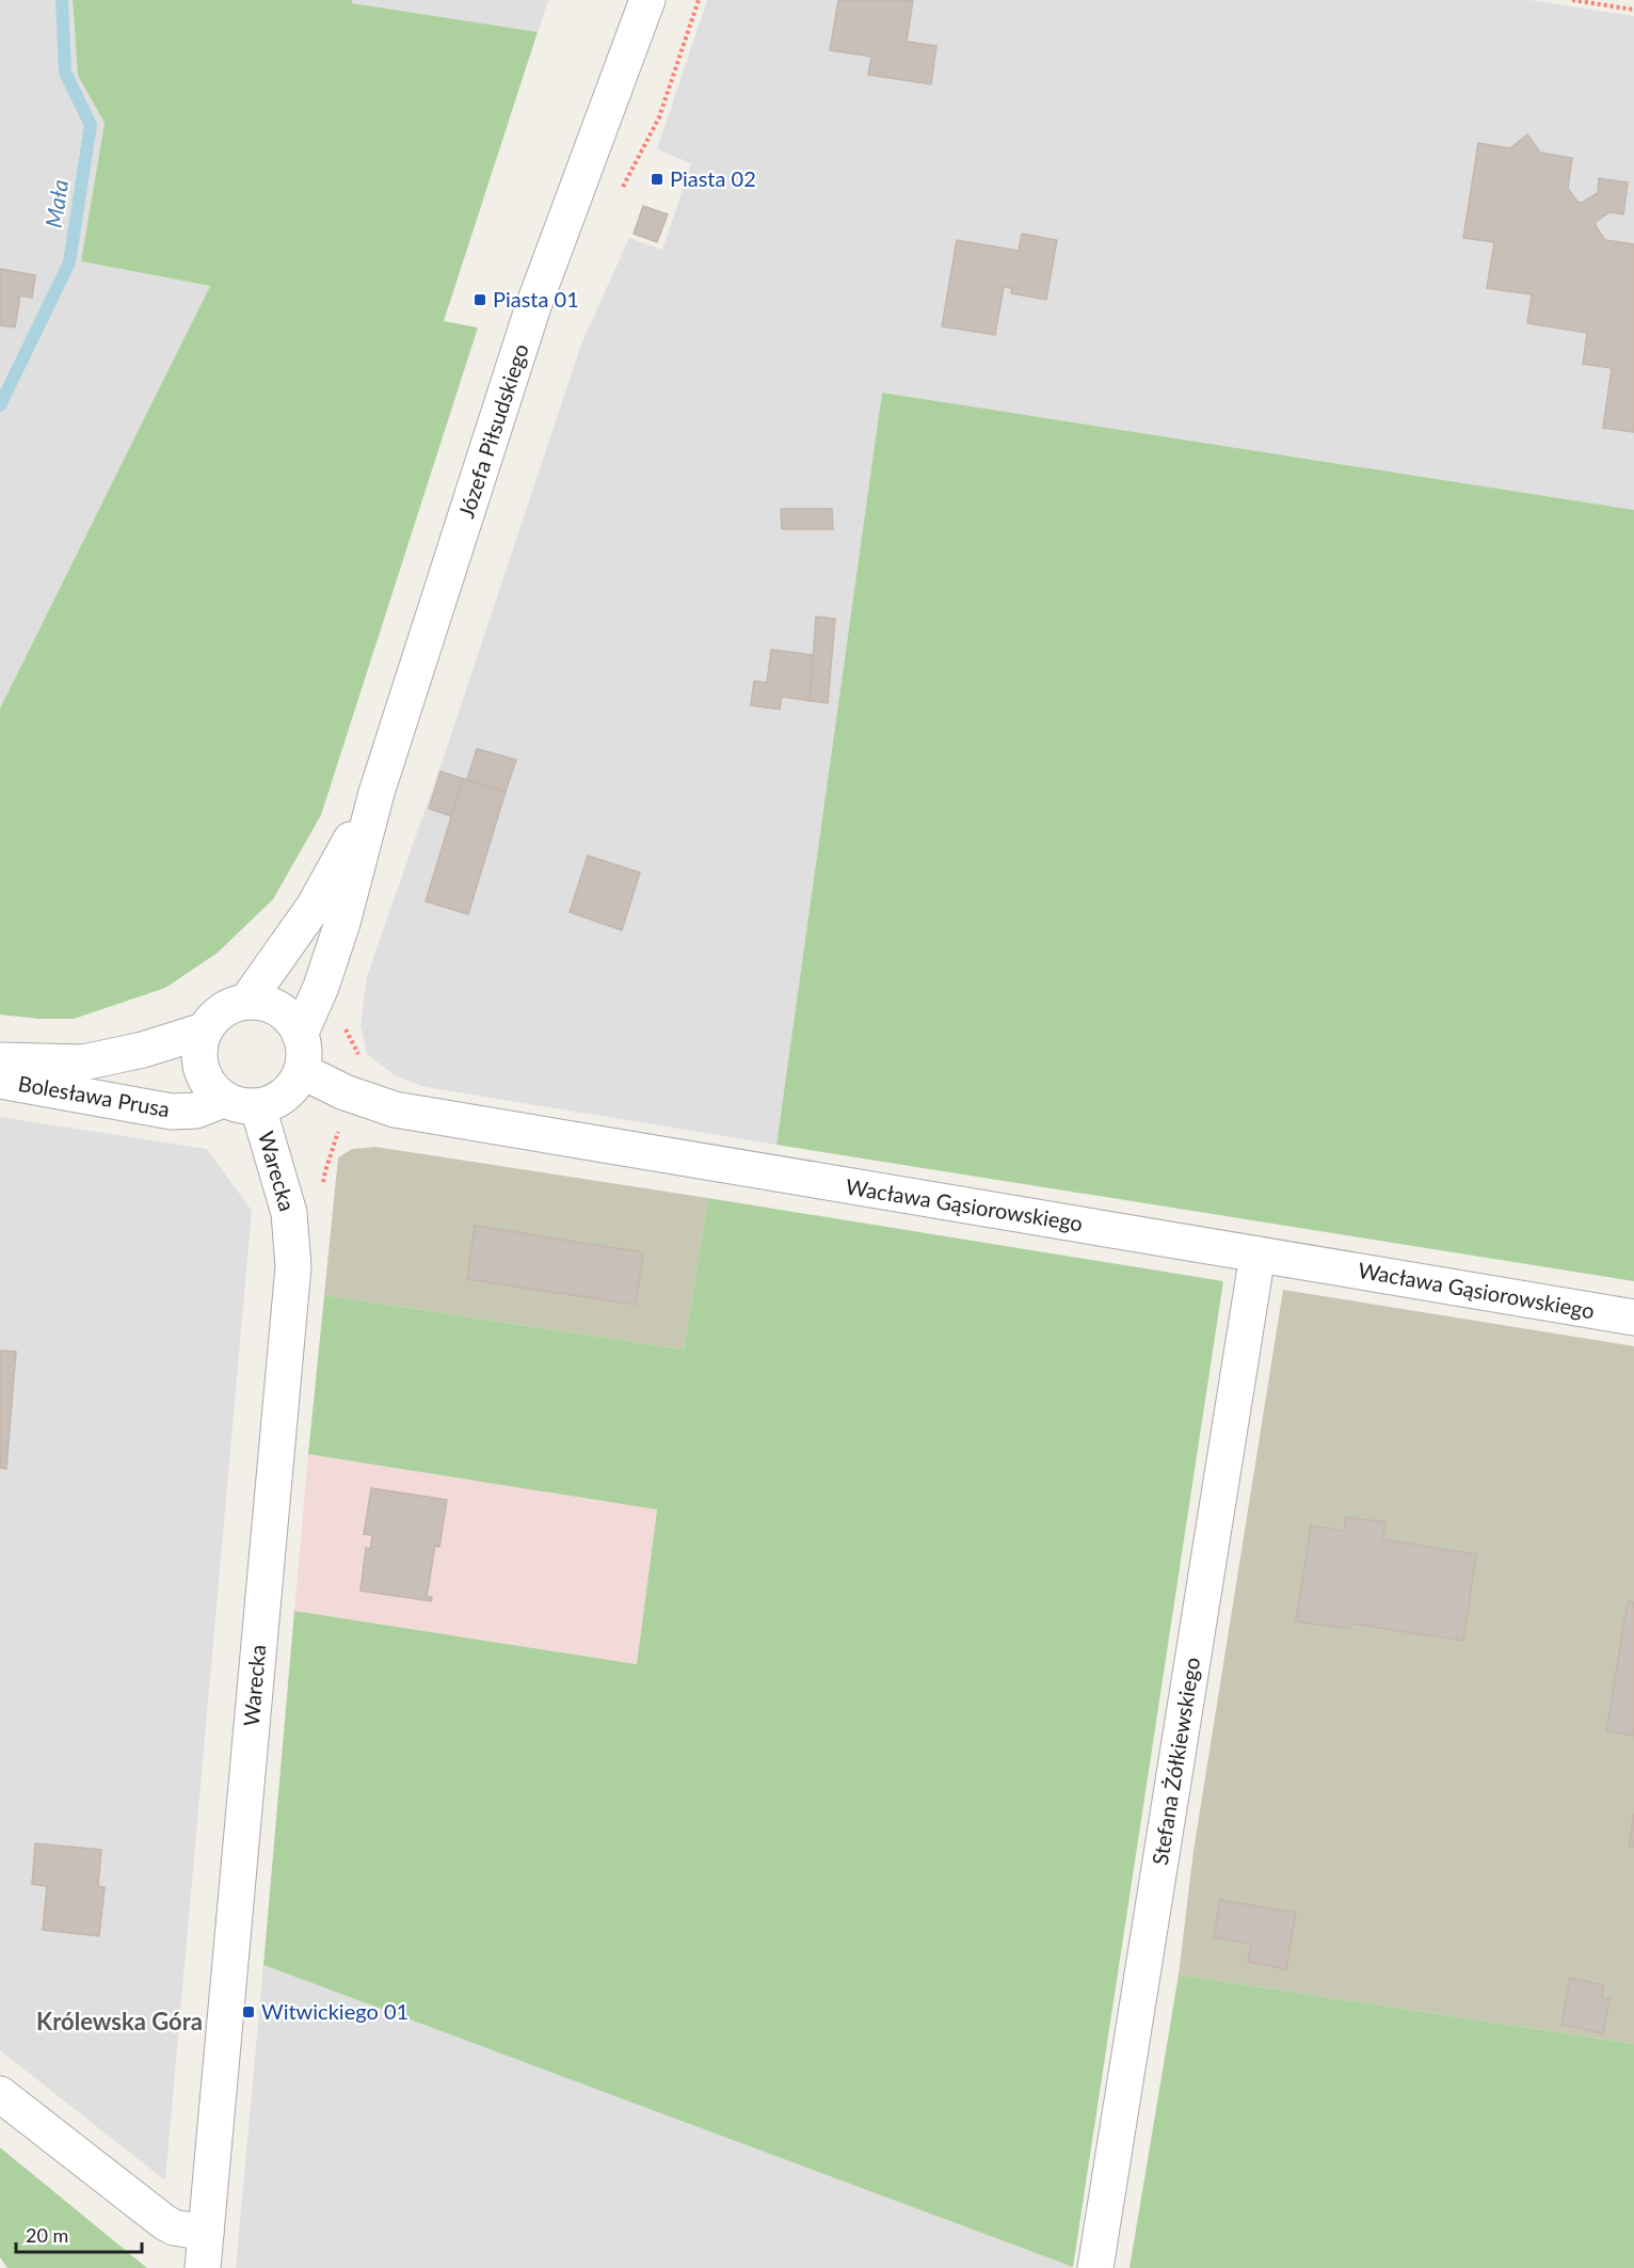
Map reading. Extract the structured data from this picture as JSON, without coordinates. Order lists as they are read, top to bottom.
{
  "streets": {
    "street": [
      "Józefa Piłsudskiego",
      "Bolesława Prusa",
      "Warecka",
      "Wacława Gąsiorowskiego",
      "Stefana Żółkiewskiego"
    ]
  },
  "crossings": [
    ["Józefa Piłsudskiego", "Bolesława Prusa"],
    ["Józefa Piłsudskiego", "Warecka"],
    ["Józefa Piłsudskiego", "Wacława Gąsiorowskiego"],
    ["Bolesława Prusa", "Warecka"],
    ["Bolesława Prusa", "Wacława Gąsiorowskiego"],
    ["Warecka", "Wacława Gąsiorowskiego"],
    ["Wacława Gąsiorowskiego", "Stefana Żółkiewskiego"]
  ],
  "districts": ["Królewska Góra"],
  "water": ["Mała"],
  "places": {
    "transit": ["Piasta 02", "Piasta 01", "Witwickiego 01"]
  },
  "scale_bar": "20 m"
}
